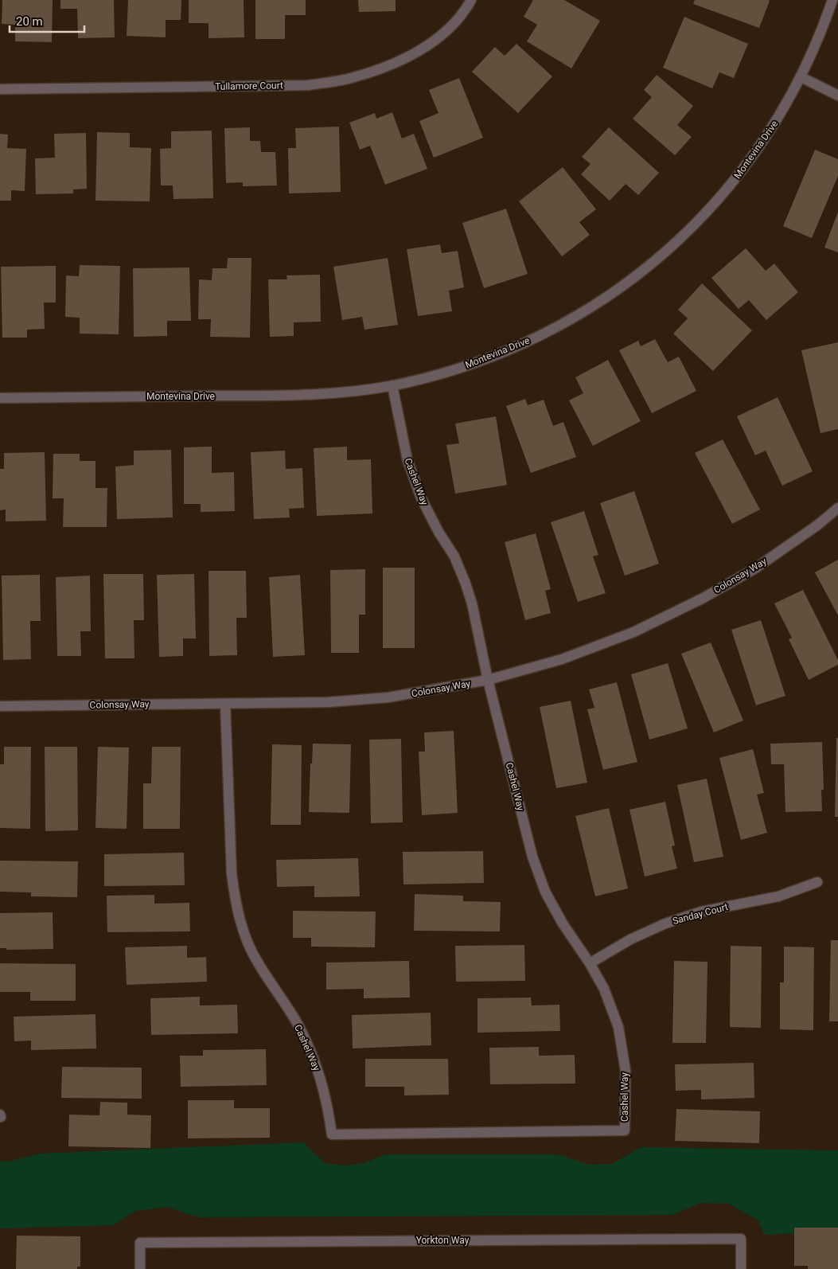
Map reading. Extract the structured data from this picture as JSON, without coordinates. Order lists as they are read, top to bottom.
{
  "streets": {
    "street": [
      "Tullamore Court",
      "Montevina Drive",
      "Cashel Way",
      "Colonsay Way",
      "Sanday Court",
      "Yorkton Way"
    ]
  },
  "crossings": [
    ["Montevina Drive", "Cashel Way"],
    ["Cashel Way", "Colonsay Way"],
    ["Cashel Way", "Sanday Court"]
  ],
  "scale_bar": "20 m"
}
